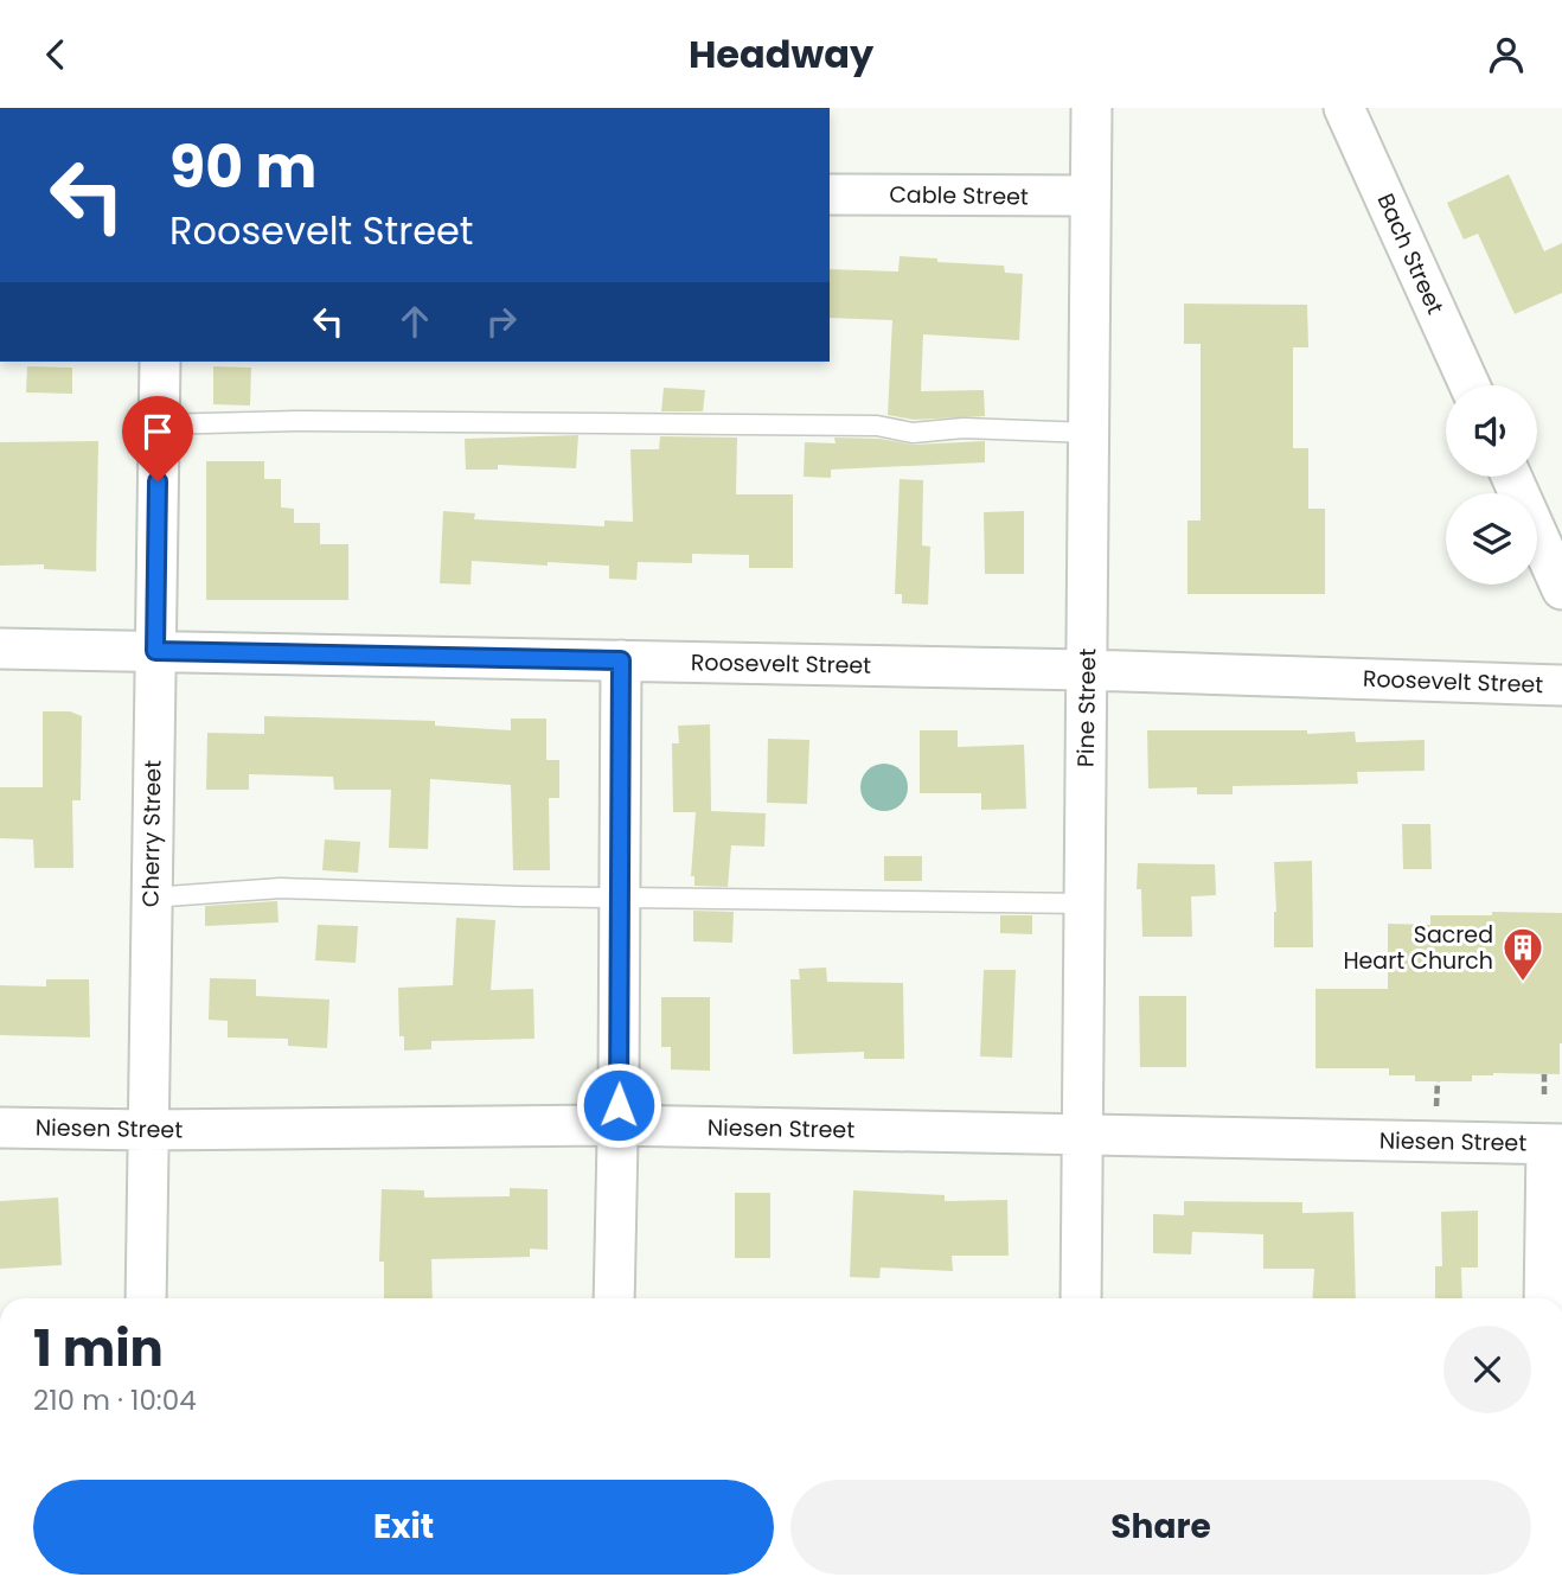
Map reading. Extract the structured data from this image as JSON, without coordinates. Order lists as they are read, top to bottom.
{
  "streets": {
    "street": [
      "Cable Street",
      "Bach Street",
      "Roosevelt Street",
      "Pine Street",
      "Cherry Street",
      "Niesen Street"
    ]
  },
  "crossings": [
    ["Cable Street", "Pine Street"],
    ["Roosevelt Street", "Pine Street"],
    ["Roosevelt Street", "Cherry Street"],
    ["Pine Street", "Niesen Street"],
    ["Cherry Street", "Niesen Street"]
  ],
  "places": {
    "building": ["Sacred Heart Church"]
  },
  "page": {
    "header": "Headway",
    "turn": ["90 m", "Roosevelt Street"],
    "heading": ["1 min", "210 m · 10:04"],
    "buttons": ["Exit", "Share"]
  }
}
